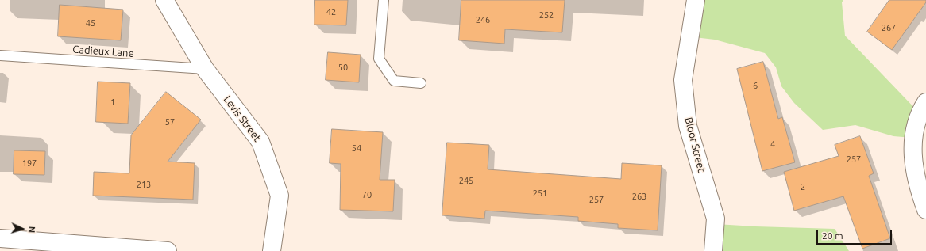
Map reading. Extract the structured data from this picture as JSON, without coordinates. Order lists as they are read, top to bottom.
{
  "streets": {
    "street": ["Levis Street", "Bloor Street"],
    "lane": ["Cadieux Lane"]
  },
  "crossings": [
    ["Cadieux Lane", "Levis Street"]
  ],
  "house_numbers": [
    "42",
    "252",
    "246",
    "45",
    "267",
    "50",
    "6",
    "1",
    "57",
    "4",
    "54",
    "257",
    "197",
    "245",
    "213",
    "2",
    "251",
    "70",
    "263",
    "257"
  ],
  "scale_bar": "20 m",
  "north": "right"
}
